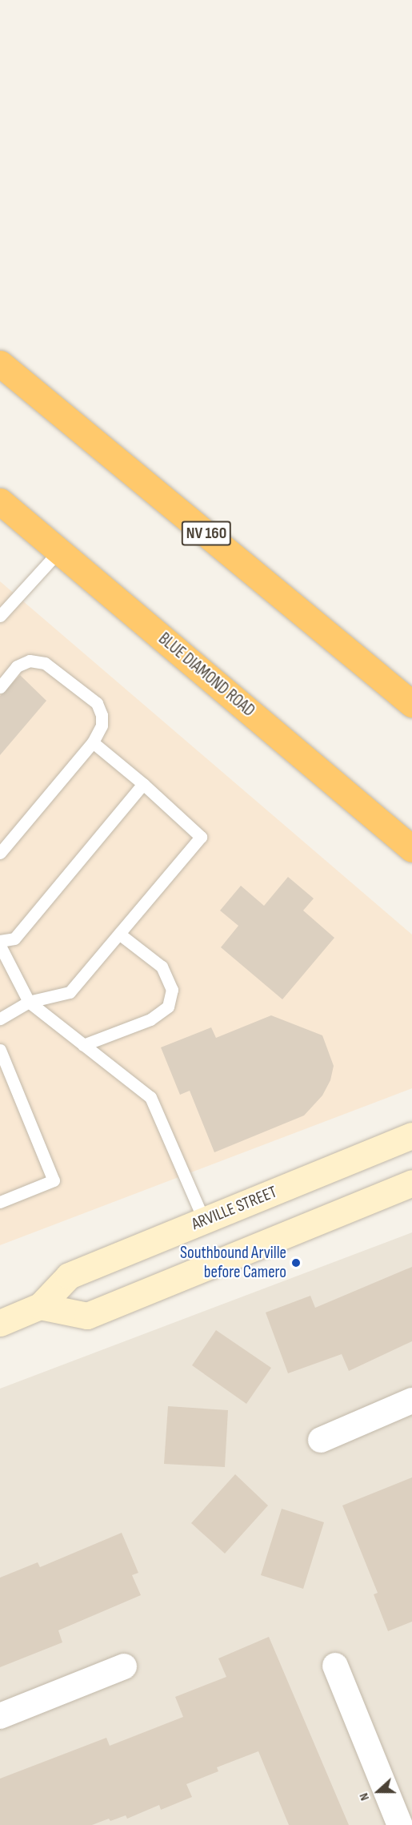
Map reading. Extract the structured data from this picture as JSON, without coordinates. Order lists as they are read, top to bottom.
{
  "streets": {
    "highway": ["NV 160", "BLUE DIAMOND ROAD"],
    "street": ["ARVILLE STREET"]
  },
  "places": ["Southbound Arville before Camero"],
  "north": "left"
}
